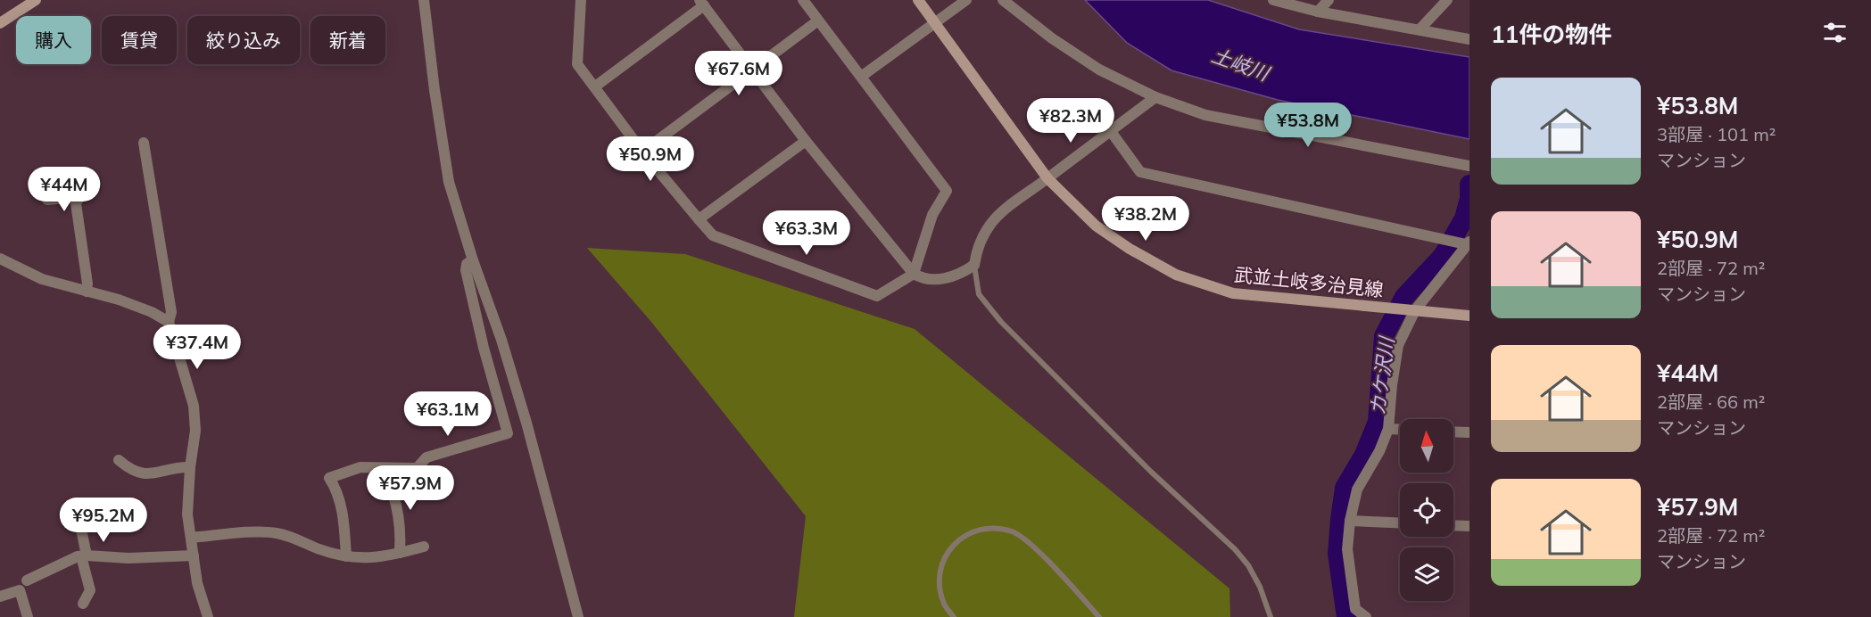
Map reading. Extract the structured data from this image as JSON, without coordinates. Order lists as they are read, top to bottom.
{
  "streets": {
    "main road": ["武並土岐多治見線"]
  },
  "water": ["土岐川", "カケ沢川"],
  "north": "top",
  "page": {
    "heading": "11件の物件",
    "chip": [
      "購入",
      "賃貸",
      "絞り込み",
      "新着"
    ],
    "price": [
      "¥67.6M",
      "¥82.3M",
      "¥53.8M",
      "¥50.9M",
      "¥44M",
      "¥38.2M",
      "¥63.3M",
      "¥37.4M",
      "¥63.1M",
      "¥57.9M",
      "¥95.2M"
    ],
    "list": [
      {
        "name": "¥53.8M",
        "note": "3部屋 · 101 m² · マンション"
      },
      {
        "name": "¥50.9M",
        "note": "2部屋 · 72 m² · マンション"
      },
      {
        "name": "¥44M",
        "note": "2部屋 · 66 m² · マンション"
      },
      {
        "name": "¥57.9M",
        "note": "2部屋 · 72 m² · マンション"
      }
    ]
  }
}
